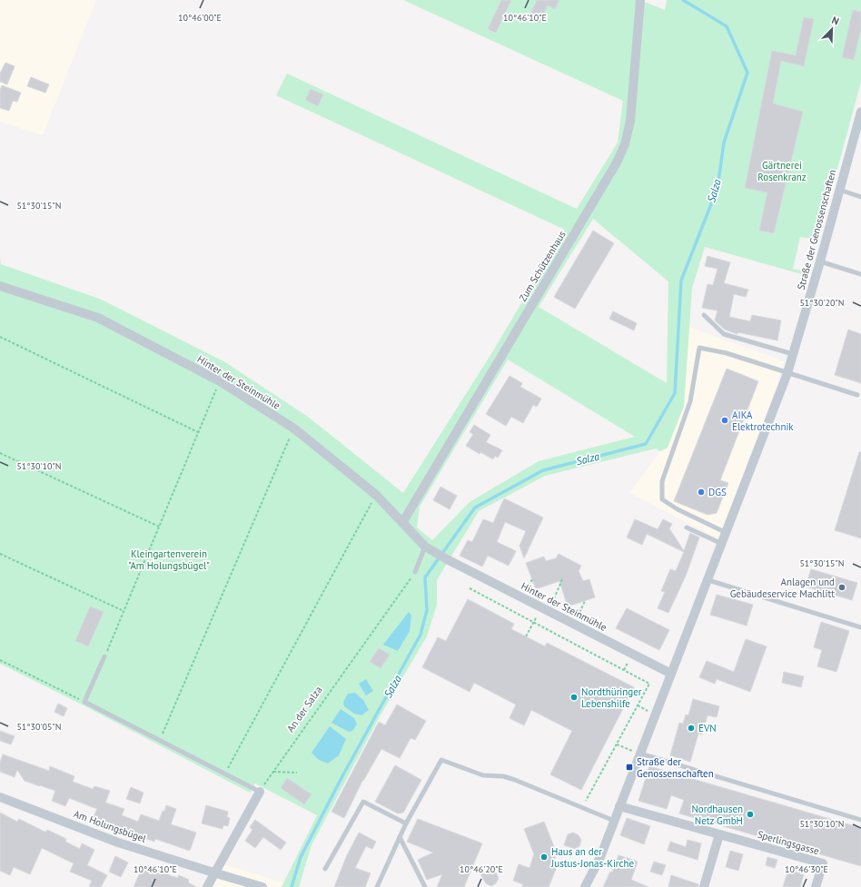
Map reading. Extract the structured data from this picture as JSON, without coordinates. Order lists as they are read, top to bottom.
{
  "streets": {
    "street": [
      "Straße der Genossenschaften",
      "Zum Schützenhaus",
      "Hinter der Steinmühle",
      "Am Holungsbügel",
      "Sperlingsgasse"
    ],
    "path": ["An der Salza"]
  },
  "crossings": [
    ["Straße der Genossenschaften", "Hinter der Steinmühle"],
    ["Straße der Genossenschaften", "Sperlingsgasse"],
    ["Zum Schützenhaus", "Hinter der Steinmühle"]
  ],
  "water": ["Salza"],
  "parks": ["Gärtnerei Rosenkranz", "Kleingartenverein \"Am Holungsbügel\""],
  "places": {
    "other": [
      "AIKA Elektrotechnik",
      "DGS",
      "Anlagen und Gebäudeservice Machlitt",
      "Nordthüringer Lebenshilfe",
      "EVN",
      "Nordhausen Netz GmbH",
      "Haus an der Justus-Jonas-Kirche"
    ],
    "transit": ["Straße der Genossenschaften"]
  },
  "north": "top right",
  "coordinates": [
    "10°46'00\"E",
    "10°46'10\"E",
    "51°30'15\"N",
    "51°30'20\"N",
    "51°30'10\"N",
    "51°30'05\"N",
    "10°46'20\"E",
    "10°46'30\"E"
  ]
}
